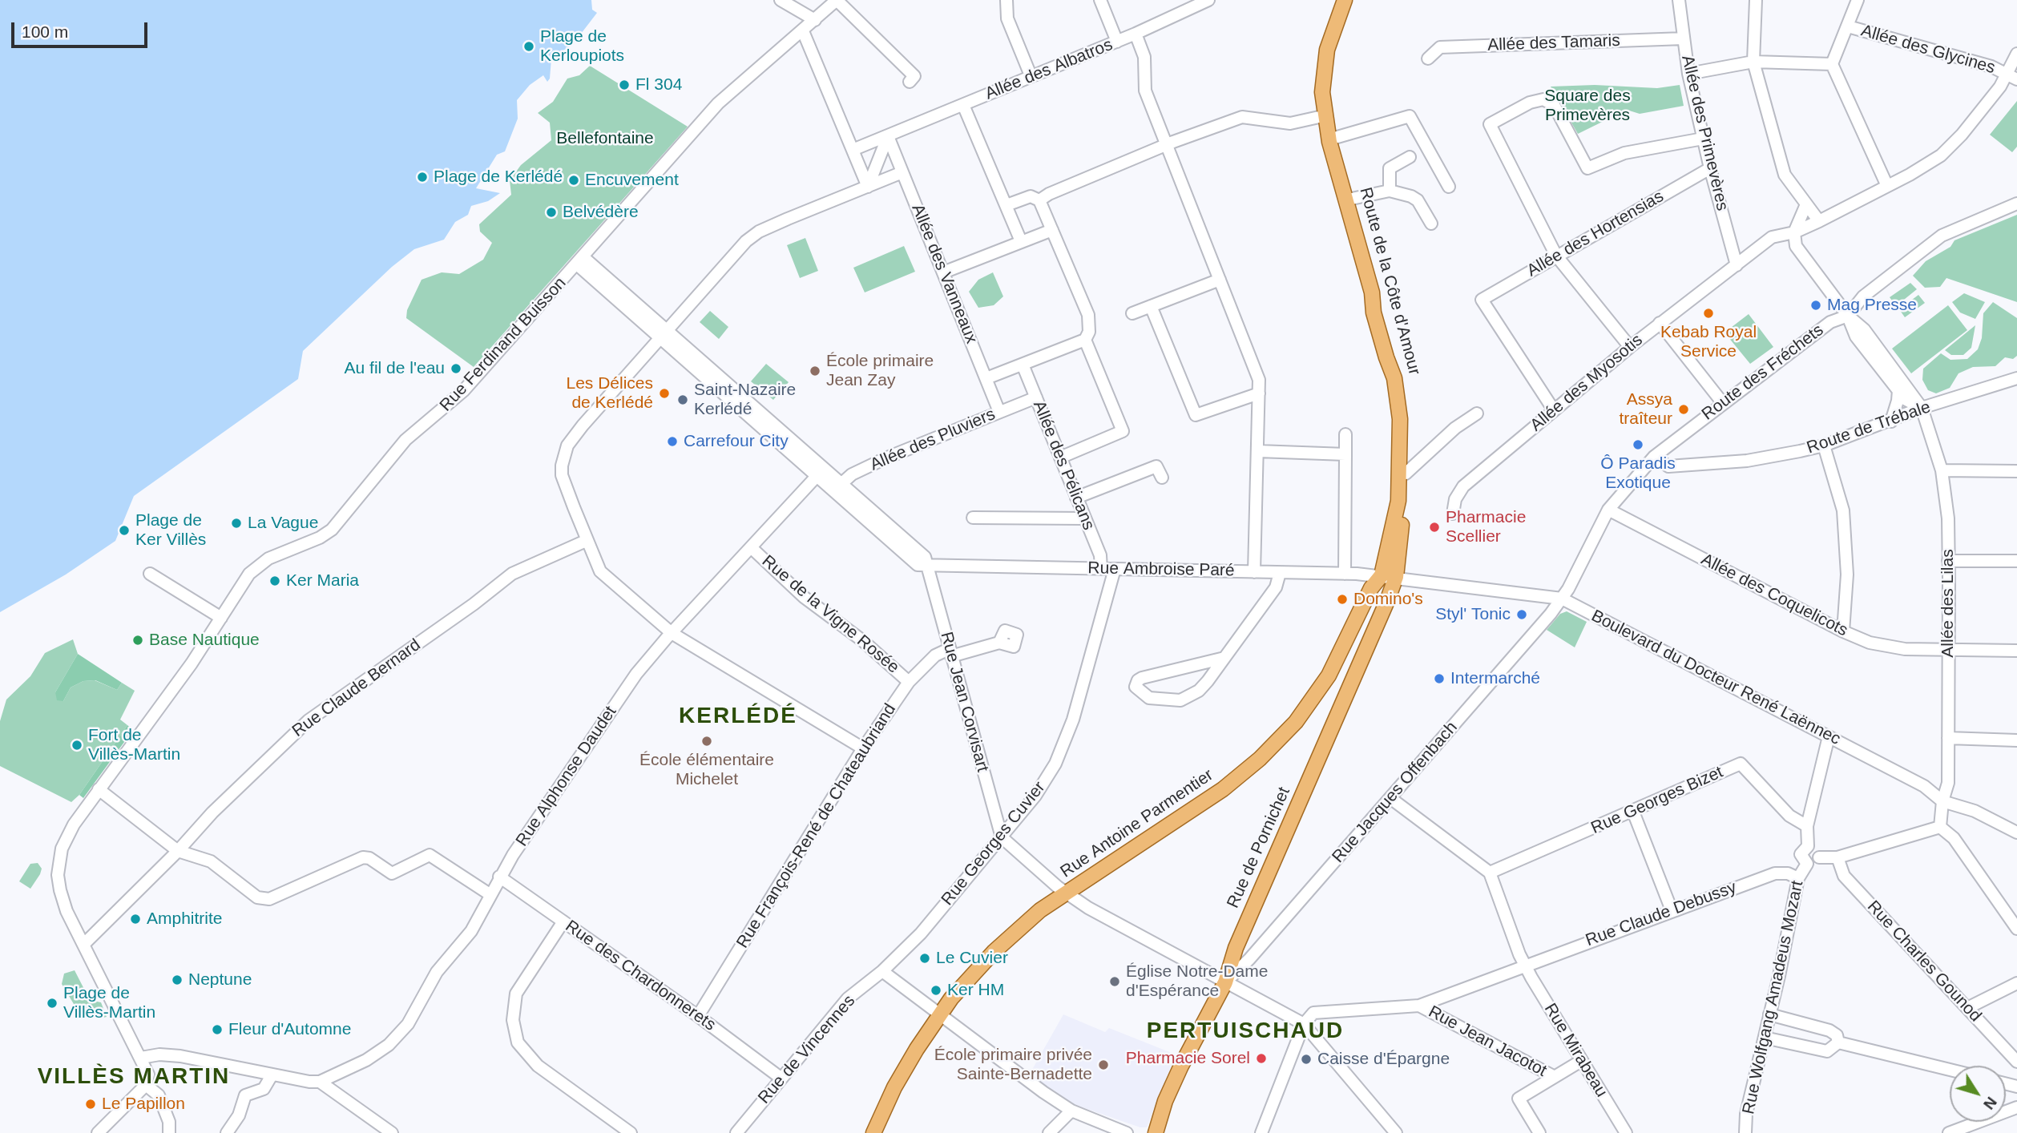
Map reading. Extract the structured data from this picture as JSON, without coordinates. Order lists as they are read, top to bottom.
{
  "streets": {
    "main road": ["Route de la Côte d'Amour", "Rue Antoine Parmentier", "Rue de Pornichet"],
    "street": [
      "Allée des Tamaris",
      "Allée des Glycines",
      "Allée des Albatros",
      "Allée des Primevères",
      "Allée des Hortensias",
      "Allée des Vanneaux",
      "Rue Ferdinand Buisson",
      "Route des Fréchets",
      "Allée des Myosotis",
      "Route de Trébale",
      "Allée des Pluviers",
      "Allée des Pélicans",
      "Rue Ambroise Paré",
      "Allée des Coquelicots",
      "Allée des Lilas",
      "Rue de la Vigne Rosée",
      "Boulevard du Docteur René Laënnec",
      "Rue Claude Bernard",
      "Rue Jean Corvisart",
      "Rue Alphonse Daudet",
      "Rue Jacques Offenbach",
      "Rue Georges Bizet",
      "Rue François-René de Chateaubriand",
      "Rue Georges Cuvier",
      "Rue Claude Debussy",
      "Rue Charles Gounod",
      "Rue des Chardonnerets",
      "Rue Wolfgang Amadeus Mozart",
      "Rue Jean Jacotot",
      "Rue de Vincennes",
      "Rue Mirabeau"
    ]
  },
  "crossings": [
    ["Allée des Tamaris", "Allée des Primevères"],
    ["Allée des Glycines", "Allée des Myosotis"],
    ["Allée des Albatros", "Allée des Vanneaux"],
    ["Allée des Primevères", "Allée des Hortensias"],
    ["Allée des Primevères", "Allée des Myosotis"],
    ["Allée des Hortensias", "Allée des Myosotis"],
    ["Allée des Vanneaux", "Allée des Pluviers"],
    ["Route de la Côte d'Amour", "Rue Ambroise Paré"],
    ["Route de la Côte d'Amour", "Boulevard du Docteur René Laënnec"],
    ["Route de la Côte d'Amour", "Rue Antoine Parmentier"],
    ["Route de la Côte d'Amour", "Rue de Pornichet"],
    ["Rue Ferdinand Buisson", "Rue Claude Bernard"],
    ["Route des Fréchets", "Route de Trébale"],
    ["Route des Fréchets", "Allée des Coquelicots"],
    ["Route des Fréchets", "Allée des Lilas"],
    ["Route des Fréchets", "Boulevard du Docteur René Laënnec"],
    ["Route des Fréchets", "Rue Jacques Offenbach"],
    ["Route de Trébale", "Allée des Lilas"],
    ["Allée des Pluviers", "Allée des Pélicans"],
    ["Allée des Pélicans", "Rue Ambroise Paré"],
    ["Rue Ambroise Paré", "Boulevard du Docteur René Laënnec"],
    ["Rue Ambroise Paré", "Rue Jean Corvisart"],
    ["Rue Ambroise Paré", "Rue Antoine Parmentier"],
    ["Rue Ambroise Paré", "Rue Georges Cuvier"],
    ["Rue Ambroise Paré", "Rue de Pornichet"],
    ["Allée des Coquelicots", "Allée des Lilas"],
    ["Allée des Lilas", "Boulevard du Docteur René Laënnec"],
    ["Rue de la Vigne Rosée", "Rue Alphonse Daudet"],
    ["Rue de la Vigne Rosée", "Rue François-René de Chateaubriand"],
    ["Boulevard du Docteur René Laënnec", "Rue Jacques Offenbach"],
    ["Boulevard du Docteur René Laënnec", "Rue Antoine Parmentier"],
    ["Boulevard du Docteur René Laënnec", "Rue de Pornichet"],
    ["Rue Jean Corvisart", "Rue François-René de Chateaubriand"],
    ["Rue Jean Corvisart", "Rue Georges Cuvier"],
    ["Rue Alphonse Daudet", "Rue des Chardonnerets"],
    ["Rue Jacques Offenbach", "Rue de Pornichet"],
    ["Rue Georges Bizet", "Rue Mirabeau"],
    ["Rue Antoine Parmentier", "Rue de Pornichet"],
    ["Rue François-René de Chateaubriand", "Rue des Chardonnerets"],
    ["Rue Georges Cuvier", "Rue de Vincennes"],
    ["Rue Claude Debussy", "Rue Wolfgang Amadeus Mozart"],
    ["Rue Claude Debussy", "Rue Jean Jacotot"],
    ["Rue Claude Debussy", "Rue Mirabeau"],
    ["Rue des Chardonnerets", "Rue de Vincennes"]
  ],
  "districts": ["KERLÉDÉ", "PERTUISCHAUD", "VILLÈS MARTIN"],
  "parks": ["Square des Primevères", "Bellefontaine"],
  "places": [
    "Plage de Kerloupiots",
    "Fl 304",
    "Plage de Kerlédé",
    "Encuvement",
    "Belvédère",
    "Mag Presse",
    "Kebab Royal Service",
    "Au fil de l'eau",
    "École primaire Jean Zay",
    "Les Délices de Kerlédé",
    "Saint-Nazaire Kerlédé",
    "Assya traîteur",
    "Carrefour City",
    "Ô Paradis Exotique",
    "La Vague",
    "Pharmacie Scellier",
    "Plage de Ker Villès",
    "Ker Maria",
    "Domino's",
    "Styl' Tonic",
    "Base Nautique",
    "Intermarché",
    "École élémentaire Michelet",
    "Fort de Villès-Martin",
    "Amphitrite",
    "Le Cuvier",
    "Neptune",
    "Église Notre-Dame d'Espérance",
    "Ker HM",
    "Plage de Villès-Martin",
    "Fleur d'Automne",
    "Pharmacie Sorel",
    "Caisse d'Épargne",
    "École primaire privée Sainte-Bernadette",
    "Le Papillon"
  ],
  "scale_bar": "100 m",
  "north": "bottom right"
}
